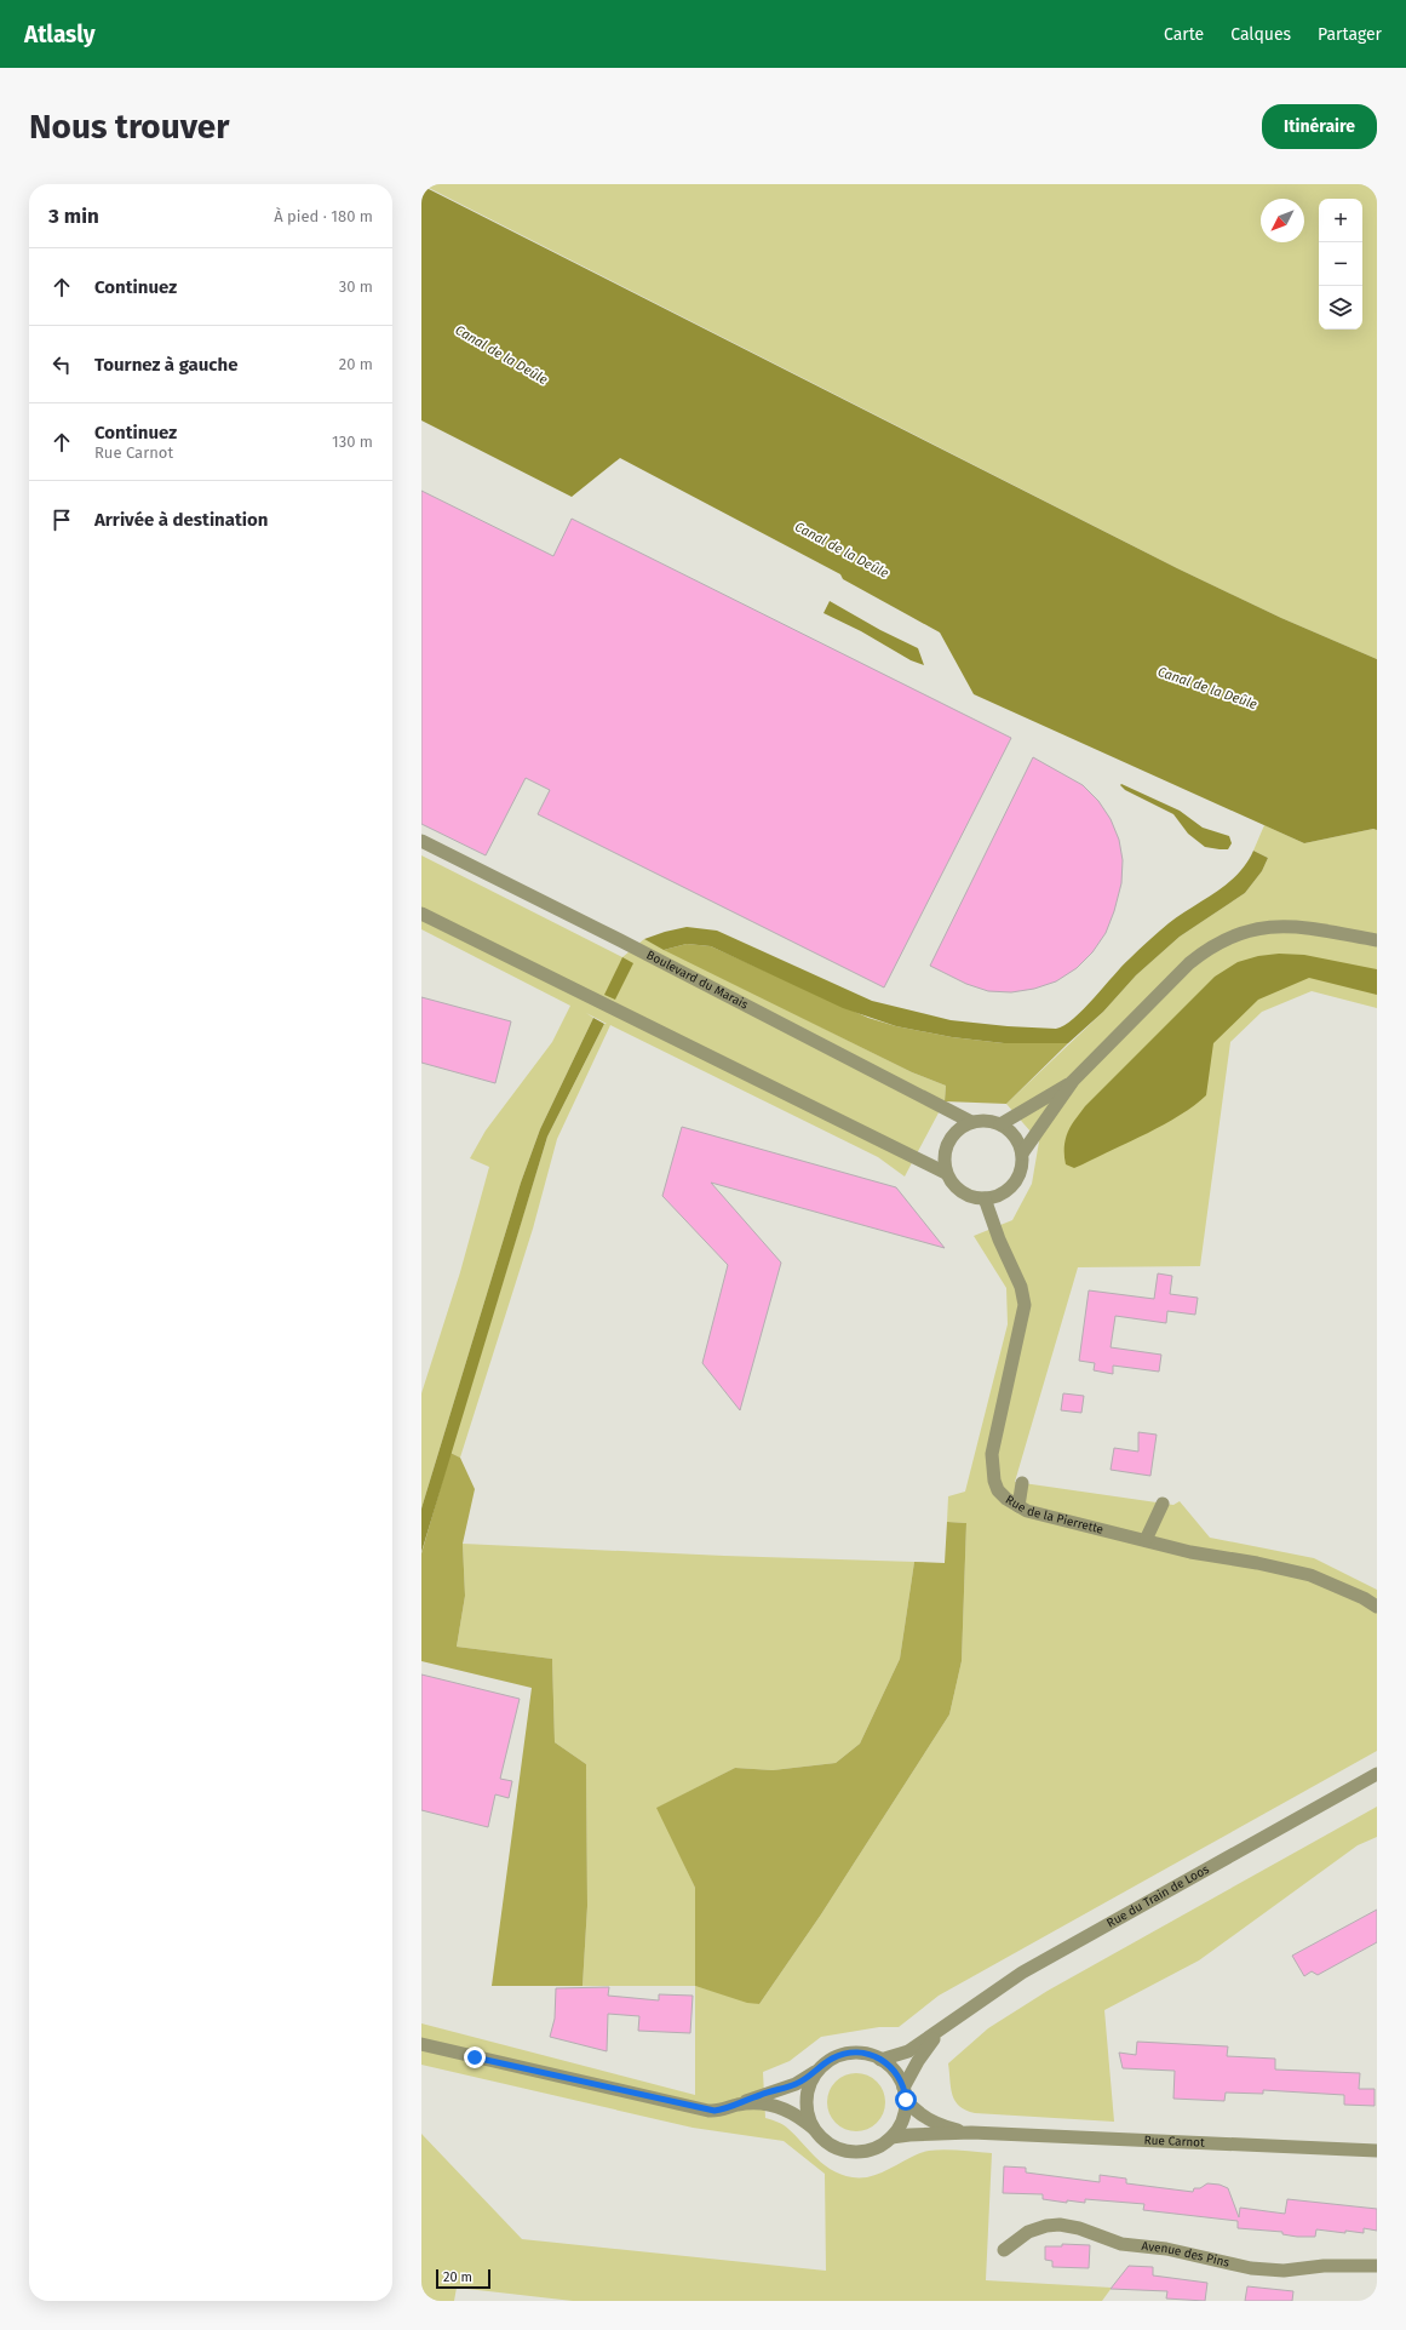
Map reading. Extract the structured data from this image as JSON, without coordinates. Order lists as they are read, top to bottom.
{
  "streets": {
    "street": [
      "Boulevard du Marais",
      "Rue de la Pierrette",
      "Rue du Train de Loos",
      "Rue Carnot",
      "Avenue des Pins"
    ]
  },
  "crossings": [
    ["Boulevard du Marais", "Rue de la Pierrette"],
    ["Rue du Train de Loos", "Rue Carnot"]
  ],
  "water": ["Canal de la Deûle"],
  "scale_bar": "20 m",
  "north": "bottom left",
  "page": {
    "header": "Atlasly",
    "nav": ["Carte", "Calques", "Partager"],
    "buttons": "Itinéraire",
    "title": "Nous trouver",
    "heading": ["3 min", "À pied · 180 m"],
    "map_buttons": ["+", "−"],
    "list": [
      ["Continuez", "30 m"],
      ["Tournez à gauche", "20 m"],
      ["Continuez", "Rue Carnot", "130 m"],
      "Arrivée à destination"
    ],
    "scale": "20 m"
  }
}
